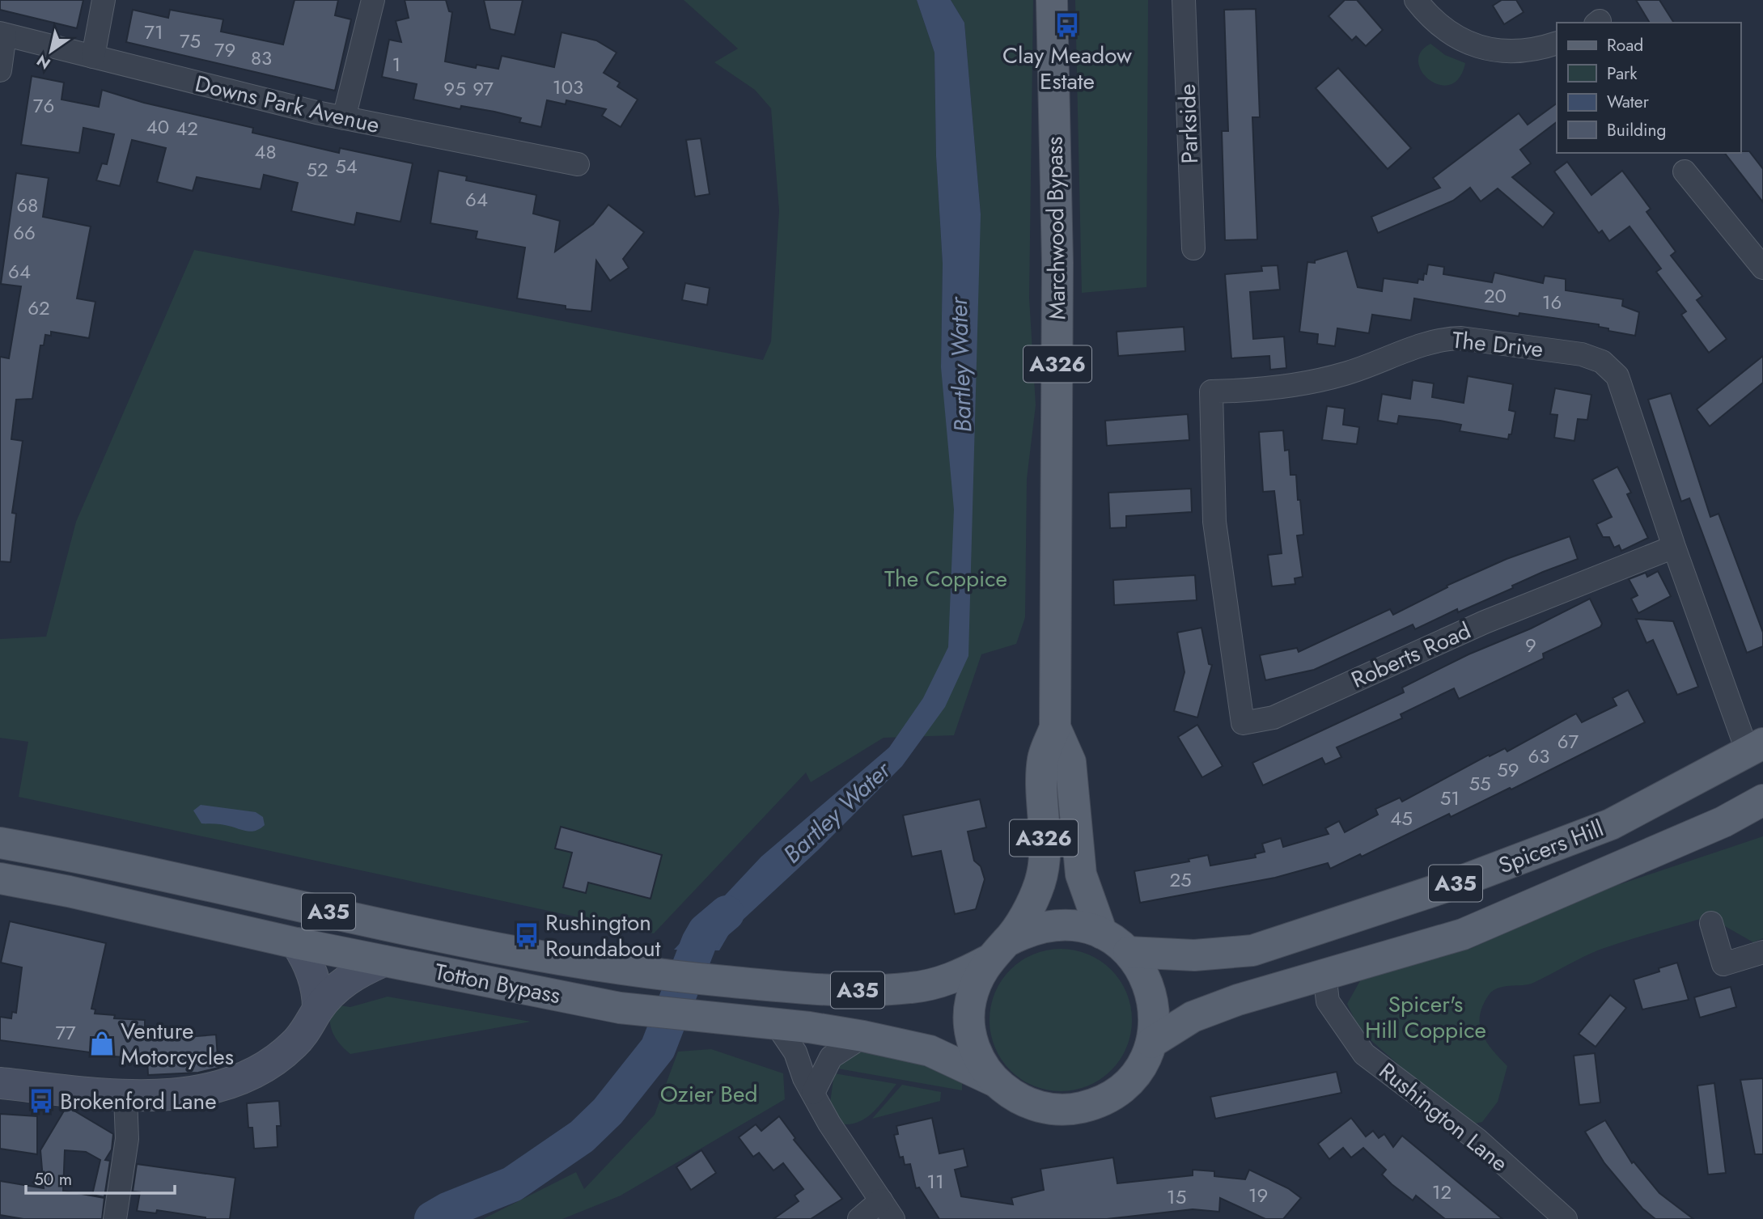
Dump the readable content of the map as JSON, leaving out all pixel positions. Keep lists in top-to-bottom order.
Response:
{
  "streets": {
    "main road": [
      "Marchwood Bypass",
      "A326",
      "Spicers Hill",
      "A35",
      "Totton Bypass"
    ],
    "street": [
      "Downs Park Avenue",
      "Parkside",
      "The Drive",
      "Roberts Road",
      "Rushington Lane"
    ]
  },
  "crossings": [
    ["Marchwood Bypass", "Spicers Hill"],
    ["Marchwood Bypass", "Totton Bypass"],
    ["The Drive", "Roberts Road"],
    ["The Drive", "Spicers Hill"],
    ["Spicers Hill", "Totton Bypass"],
    ["Spicers Hill", "Rushington Lane"]
  ],
  "water": ["Bartley Water"],
  "parks": ["The Coppice", "Spicer's Hill Coppice", "Ozier Bed"],
  "places": {
    "bus stop": ["Clay Meadow Estate", "Rushington Roundabout", "Brokenford Lane"],
    "shop": ["Venture Motorcycles"]
  },
  "house_numbers": [
    "71",
    "75",
    "79",
    "83",
    "1",
    "103",
    "95",
    "97",
    "76",
    "40",
    "42",
    "48",
    "54",
    "52",
    "64",
    "68",
    "66",
    "64",
    "20",
    "16",
    "62",
    "9",
    "67",
    "63",
    "59",
    "55",
    "51",
    "45",
    "25",
    "77",
    "11",
    "12",
    "19",
    "15"
  ],
  "legend": [
    "Road",
    "Park",
    "Water",
    "Building"
  ],
  "scale_bar": "50 m",
  "north": "bottom left"
}
